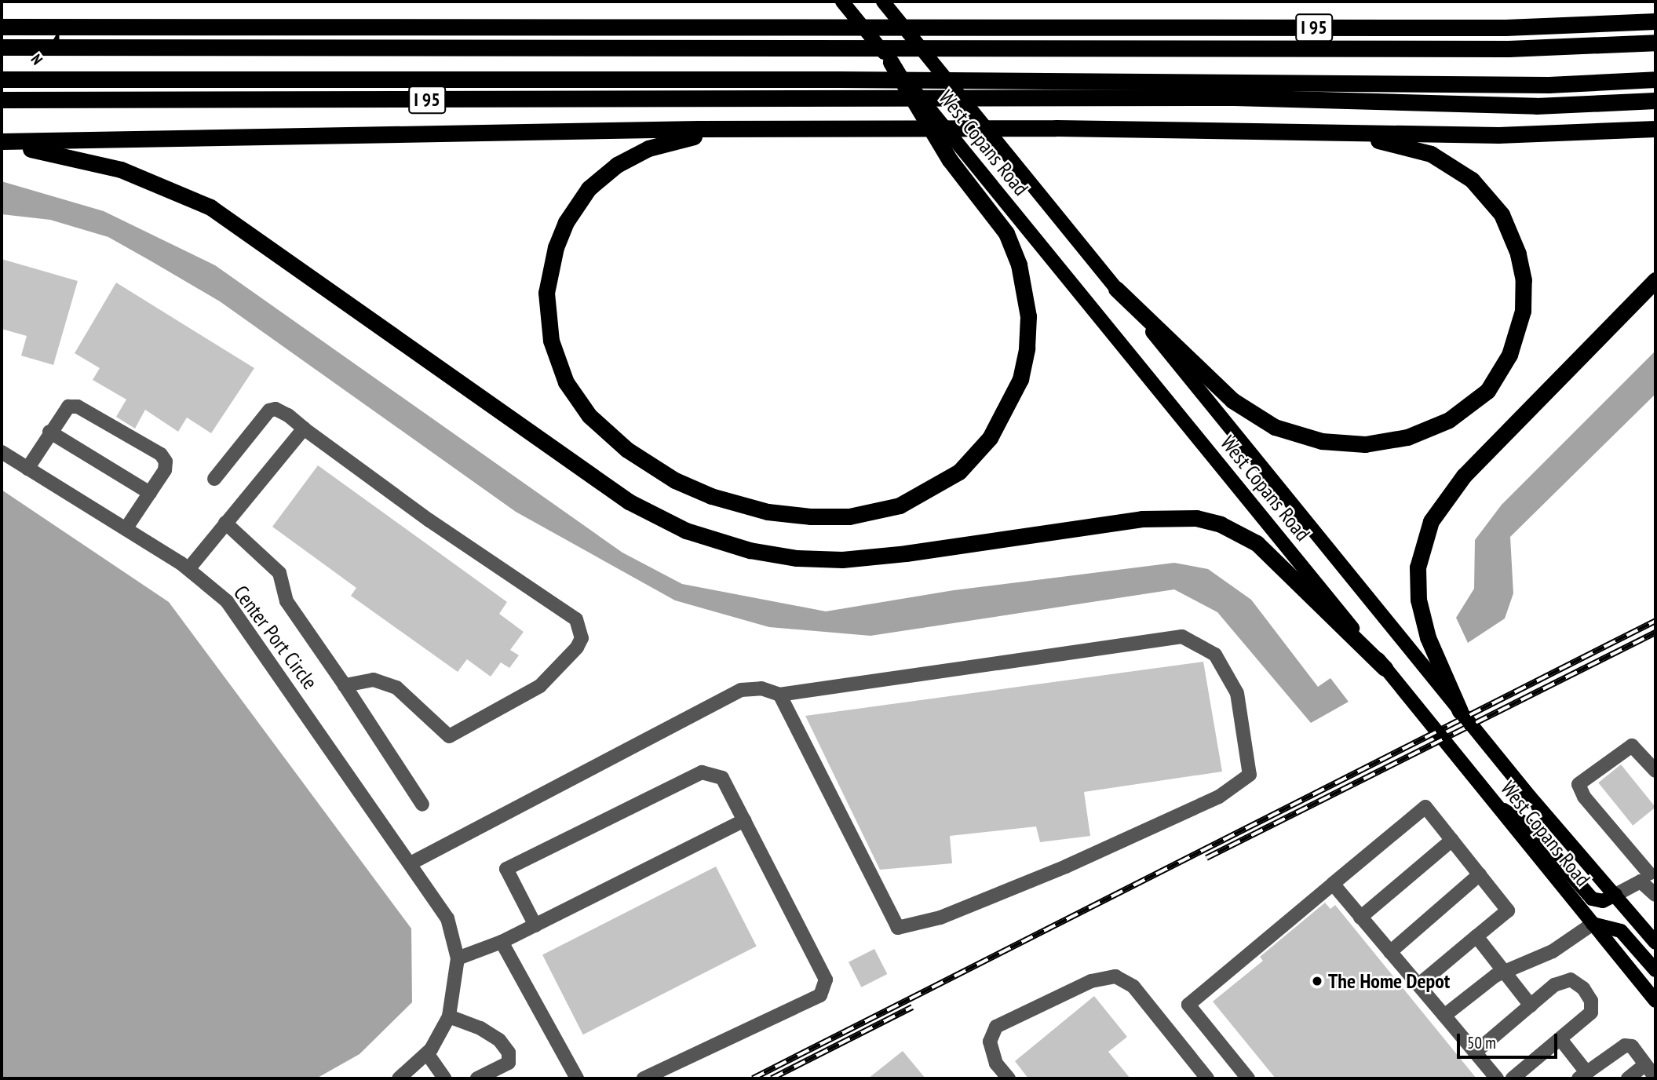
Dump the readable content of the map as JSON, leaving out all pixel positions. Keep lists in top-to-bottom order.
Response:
{
  "streets": {
    "highway": ["I 95"],
    "main road": ["West Copans Road"],
    "street": ["Center Port Circle"]
  },
  "places": ["The Home Depot"],
  "scale_bar": "50 m",
  "north": "bottom left"
}
